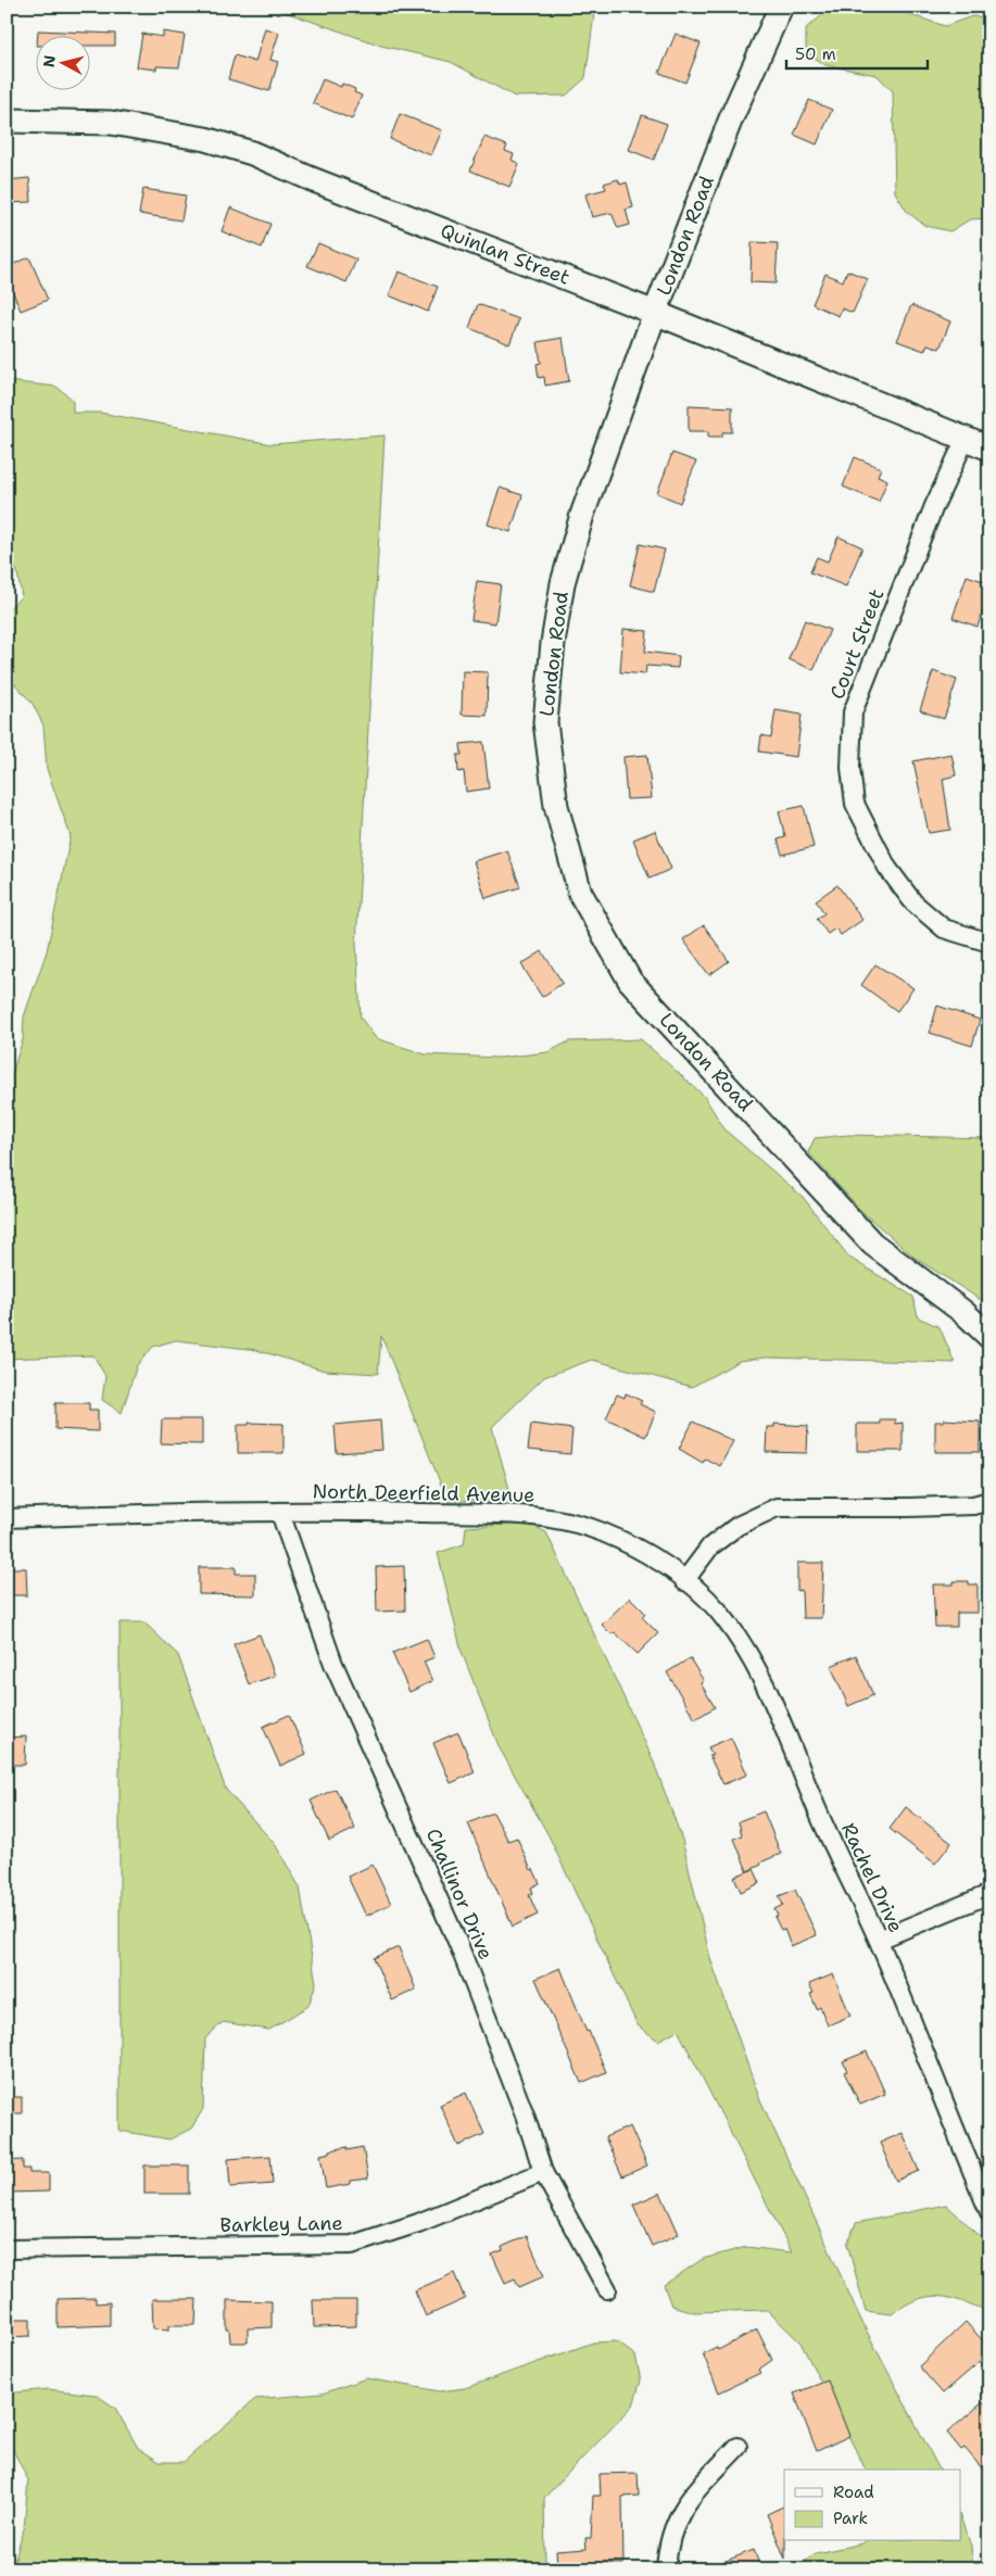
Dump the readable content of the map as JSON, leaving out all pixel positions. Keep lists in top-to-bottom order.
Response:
{
  "streets": {
    "street": [
      "London Road",
      "Quinlan Street",
      "Court Street",
      "North Deerfield Avenue",
      "Rachel Drive",
      "Challinor Drive",
      "Barkley Lane"
    ]
  },
  "crossings": [
    ["London Road", "Quinlan Street"],
    ["Quinlan Street", "Court Street"],
    ["North Deerfield Avenue", "Rachel Drive"],
    ["North Deerfield Avenue", "Challinor Drive"],
    ["Challinor Drive", "Barkley Lane"]
  ],
  "legend": ["Road", "Park"],
  "scale_bar": "50 m",
  "north": "left"
}
